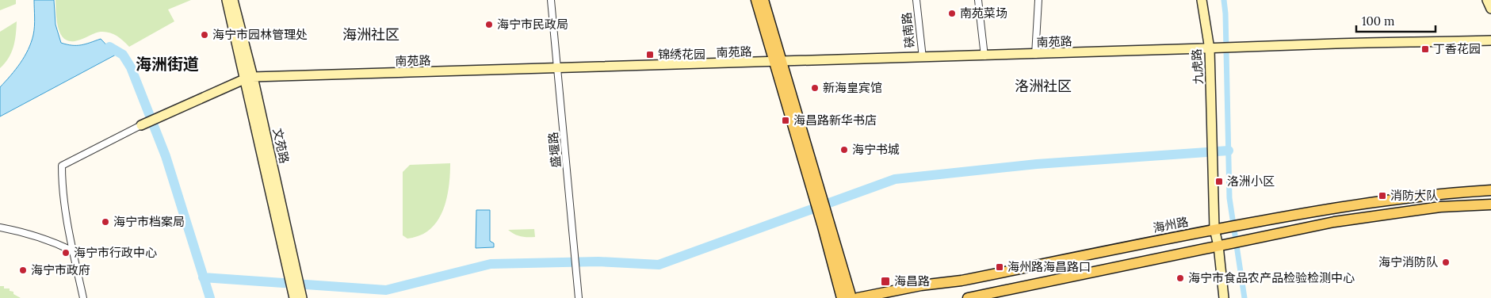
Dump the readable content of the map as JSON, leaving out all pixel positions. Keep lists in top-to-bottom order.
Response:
{
  "streets": {
    "main road": ["海州路"],
    "street": [
      "硖南路",
      "南苑路",
      "九虎路",
      "文苑路",
      "盛堰路"
    ]
  },
  "crossings": [
    ["硖南路", "南苑路"],
    ["南苑路", "九虎路"],
    ["南苑路", "文苑路"],
    ["南苑路", "盛堰路"],
    ["九虎路", "海州路"]
  ],
  "districts": ["海洲社区", "海洲街道", "洛洲社区"],
  "places": {
    "other": [
      "南苑菜场",
      "海宁市民政局",
      "海宁市园林管理处",
      "新海皇宾馆",
      "海宁书城",
      "海宁市档案局",
      "海宁市行政中心",
      "海宁消防队",
      "海宁市政府",
      "海宁市食品农产品检验检测中心"
    ],
    "transit": [
      "丁香花园",
      "锦绣花园",
      "海昌路新华书店",
      "洛洲小区",
      "消防大队",
      "海州路海昌路口",
      "海昌路"
    ]
  },
  "scale_bar": "100 m"
}
